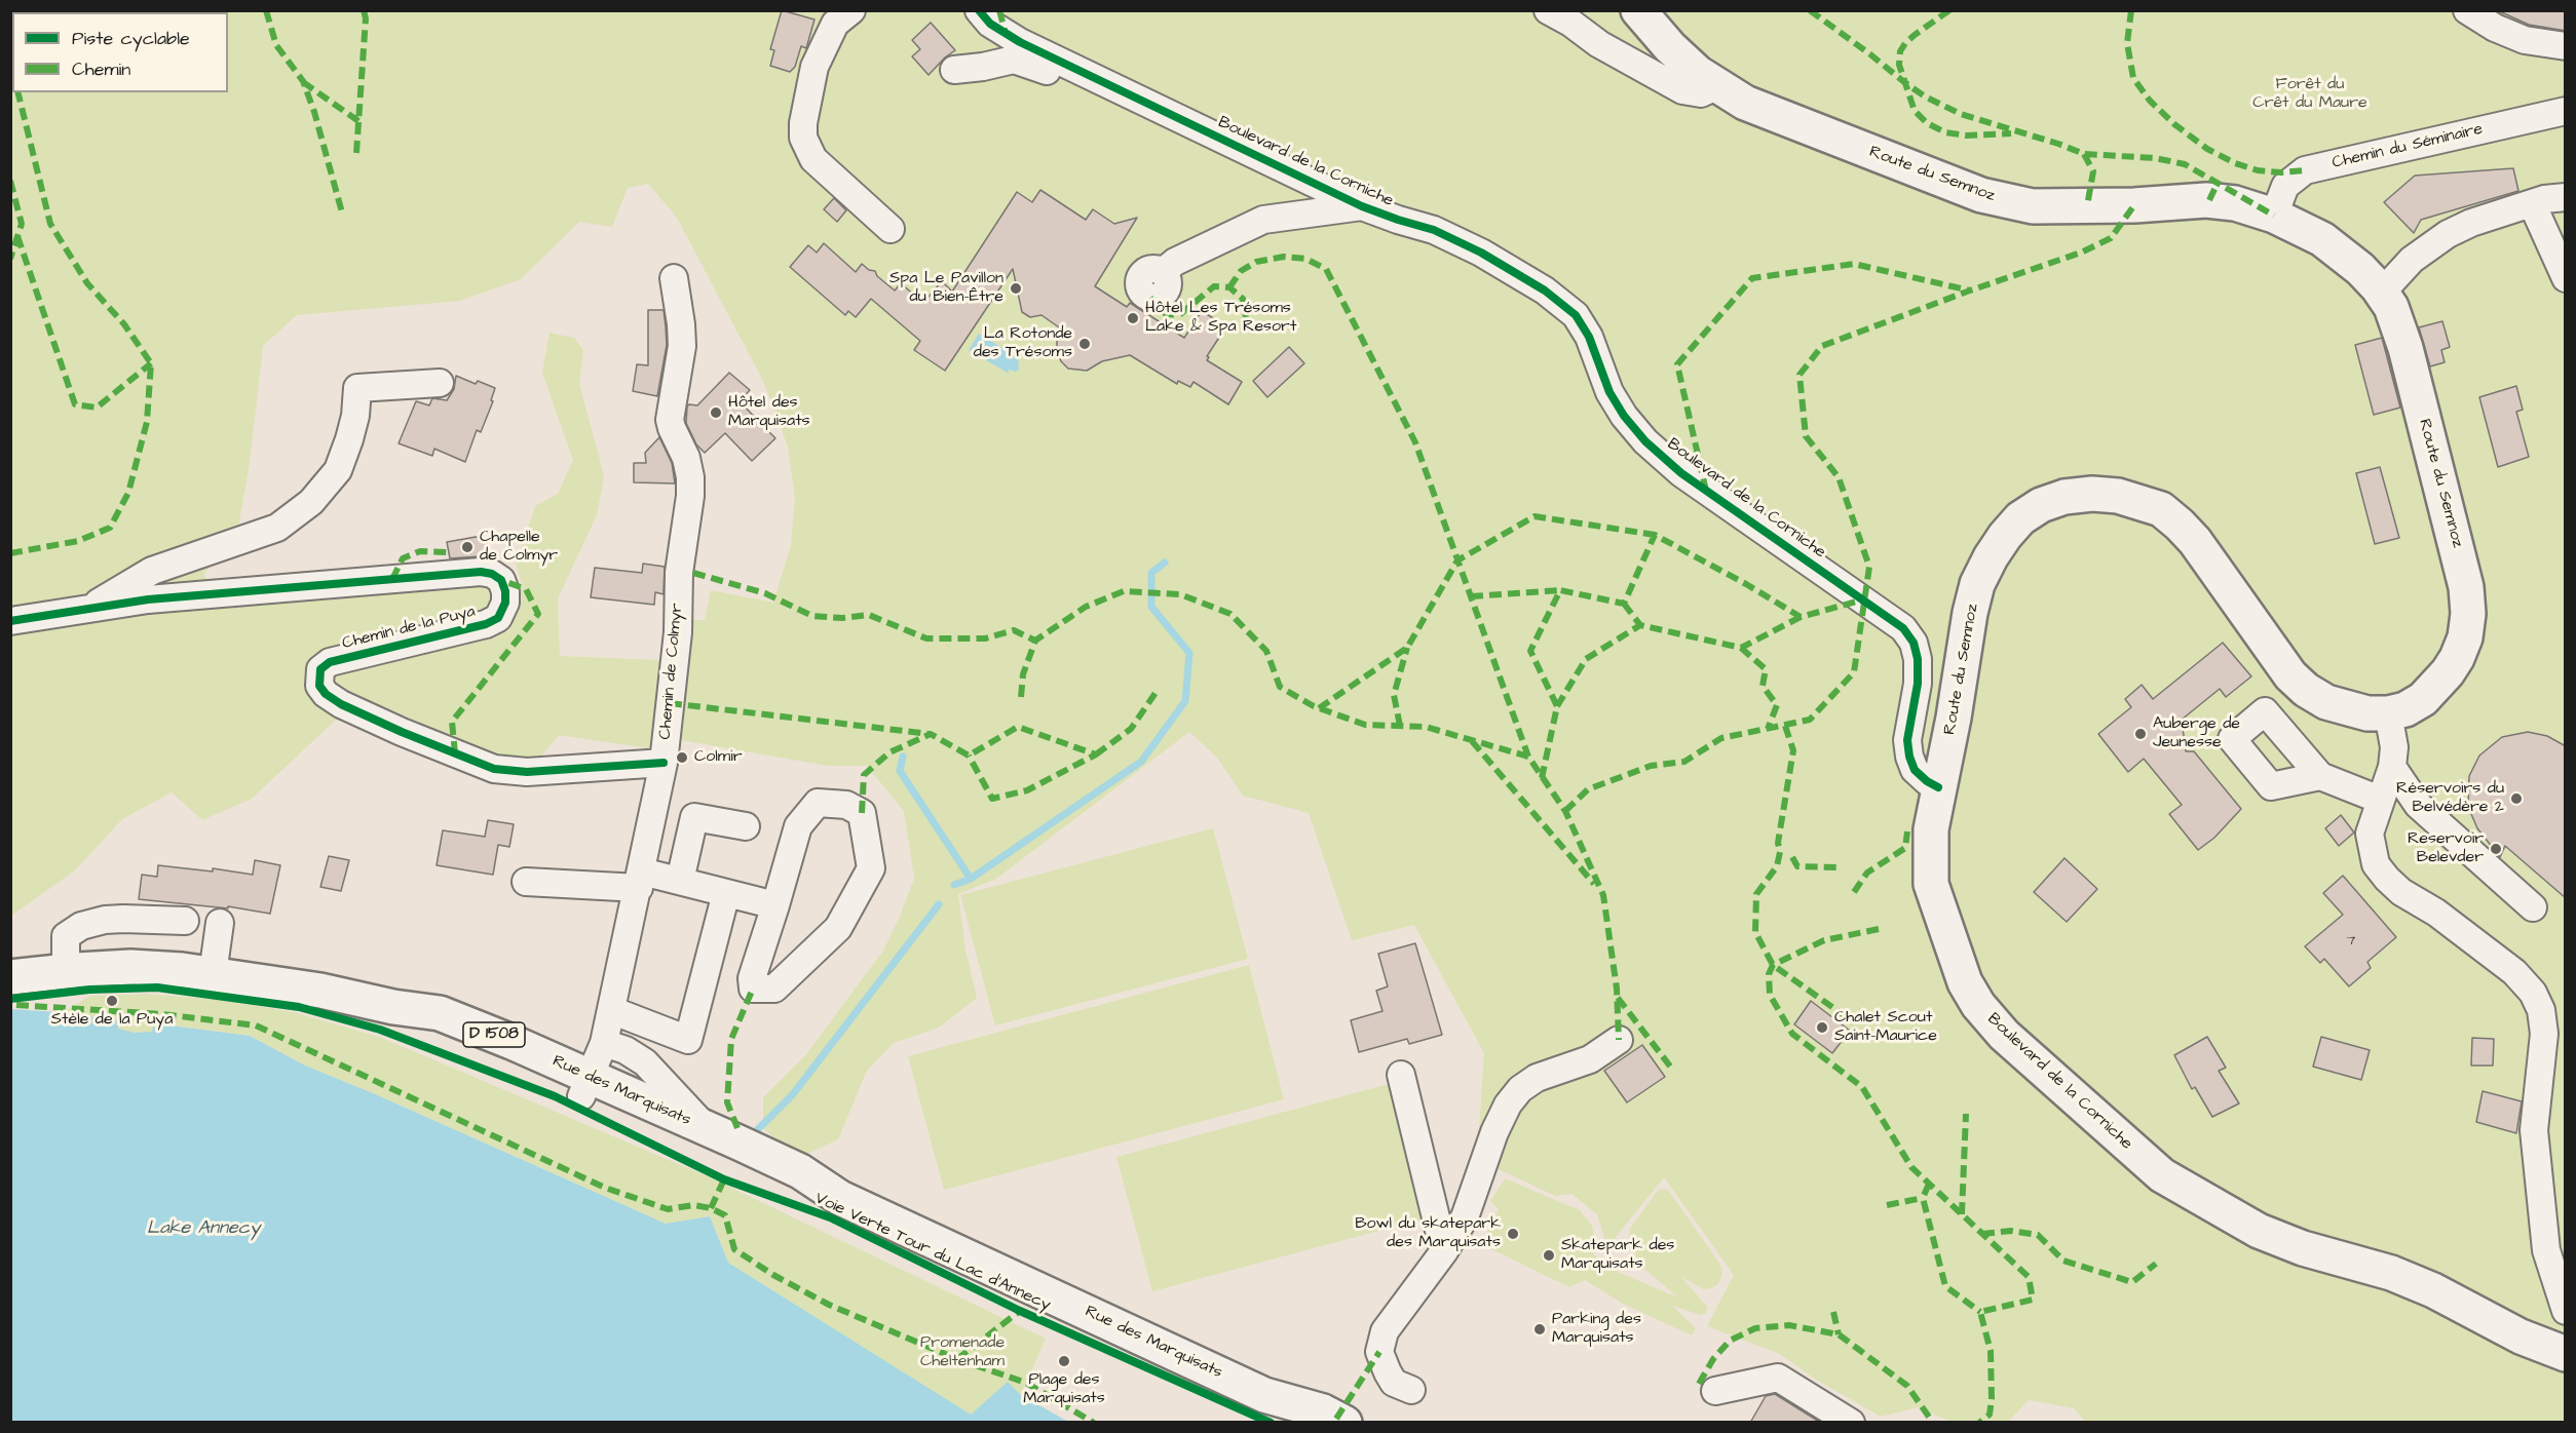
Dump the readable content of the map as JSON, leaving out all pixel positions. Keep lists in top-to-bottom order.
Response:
{
  "streets": {
    "main road": [
      "Boulevard de la Corniche",
      "Route du Semnoz",
      "D 1508",
      "Rue des Marquisats"
    ],
    "street": ["Chemin du Séminaire", "Chemin de la Puya", "Chemin de Colmyr"],
    "cycle path": ["Voie Verte Tour du Lac d'Annecy"]
  },
  "crossings": [
    ["Chemin du Séminaire", "Route du Semnoz"],
    ["Boulevard de la Corniche", "Route du Semnoz"],
    ["Chemin de la Puya", "Chemin de Colmyr"],
    ["Chemin de Colmyr", "Rue des Marquisats"]
  ],
  "water": ["Lake Annecy"],
  "parks": ["Forêt du Crêt du Maure", "Promenade Cheltenham"],
  "places": [
    "Spa Le Pavillon du Bien-Être",
    "Hôtel Les Trésoms Lake & Spa Resort",
    "La Rotonde des Trésoms",
    "Hôtel des Marquisats",
    "Chapelle de Colmyr",
    "Auberge de Jeunesse",
    "Colmir",
    "Réservoirs du Belvédère 2",
    "Reservoir Belevder",
    "Stèle de la Puya",
    "Chalet Scout Saint-Maurice",
    "Bowl du skatepark des Marquisats",
    "Skatepark des Marquisats",
    "Parking des Marquisats",
    "Plage des Marquisats"
  ],
  "house_numbers": ["7"],
  "legend": ["Piste cyclable", "Chemin"]
}
